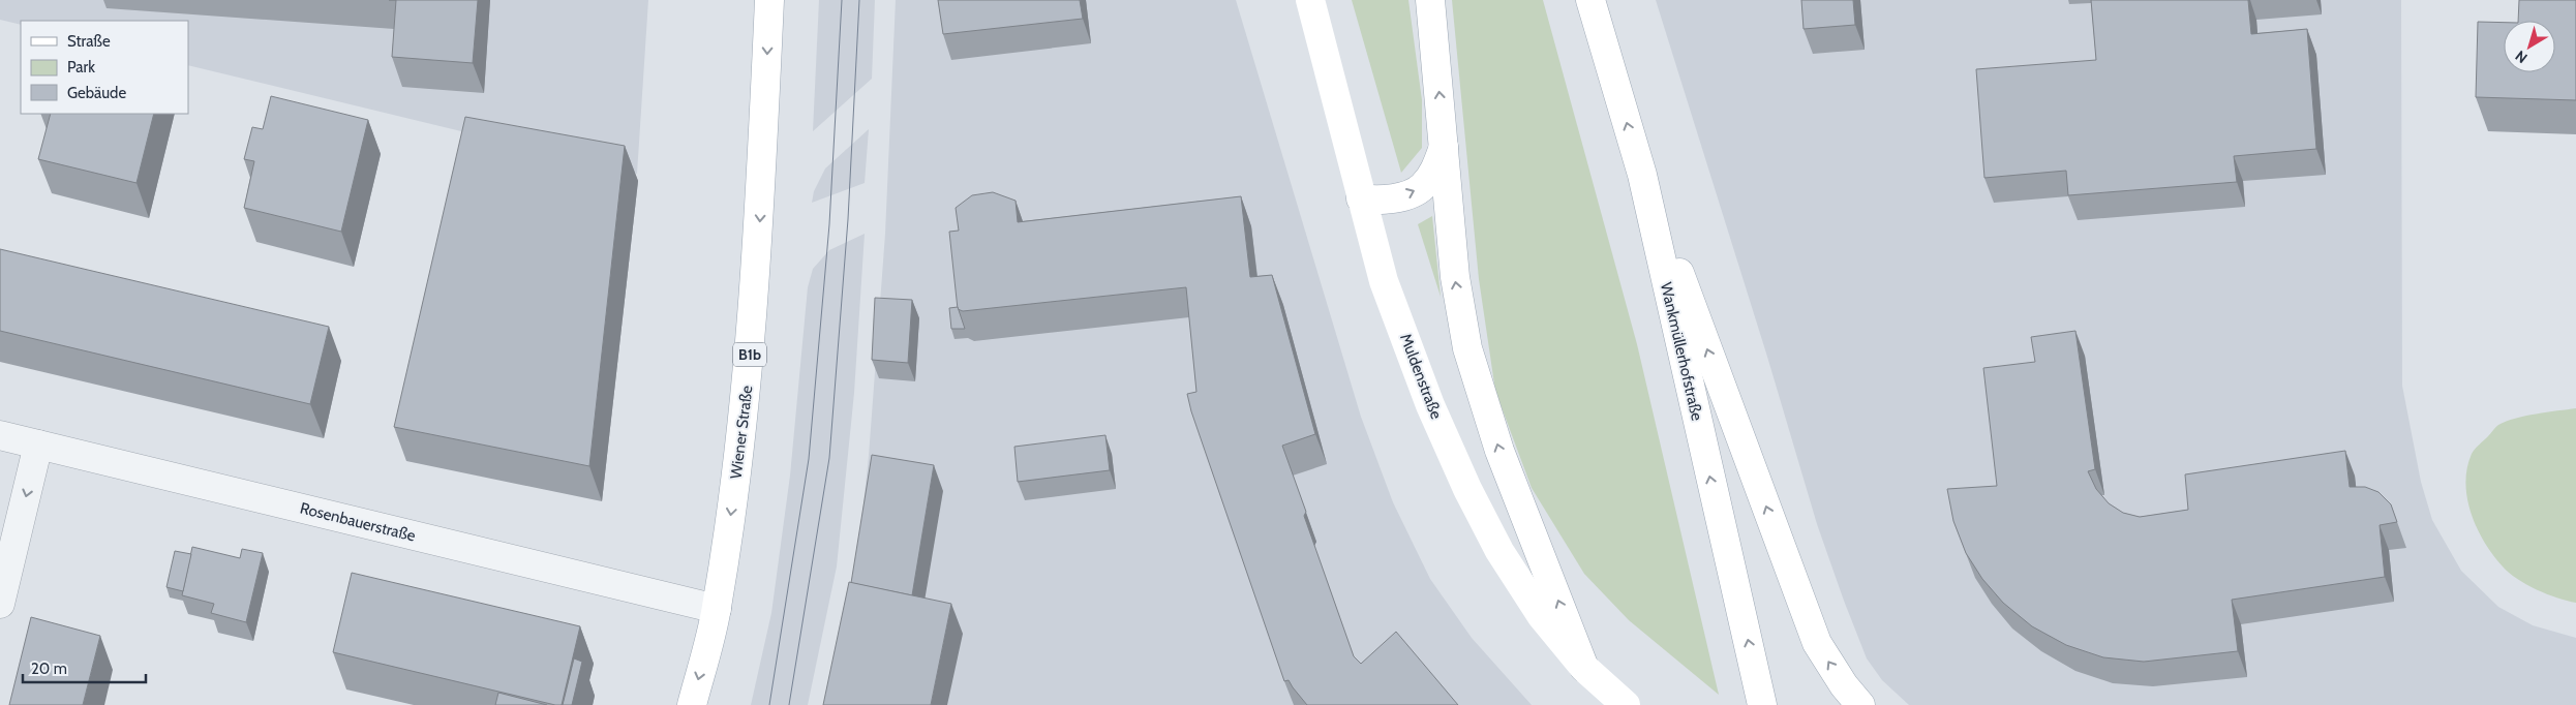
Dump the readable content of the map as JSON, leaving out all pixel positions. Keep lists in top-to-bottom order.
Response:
{
  "streets": {
    "main road": [
      "Wankmüllerhofstraße",
      "B1b",
      "Muldenstraße",
      "Wiener Straße"
    ],
    "street": ["Rosenbauerstraße"]
  },
  "crossings": [
    ["Wiener Straße", "Rosenbauerstraße"]
  ],
  "one_way": ["Wiener Straße"],
  "legend": ["Straße", "Park", "Gebäude"],
  "scale_bar": "20 m",
  "north": "bottom left"
}
